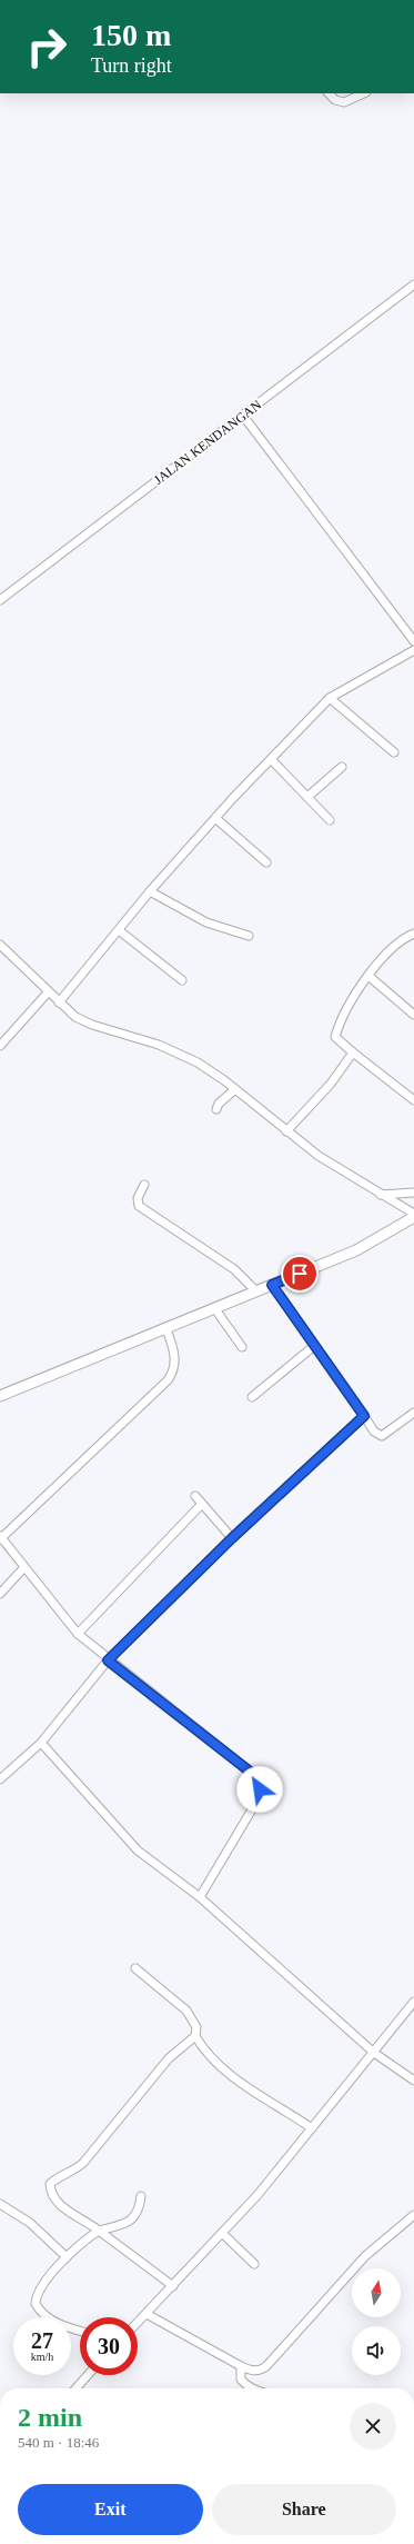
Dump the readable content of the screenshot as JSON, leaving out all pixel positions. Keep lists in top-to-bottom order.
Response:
{
  "streets": {
    "street": ["JALAN KENDANGAN"]
  },
  "north": "top",
  "page": {
    "turn": ["150 m", "Turn right"],
    "speed": "27 km/h",
    "limit": "30",
    "heading": ["2 min", "540 m · 18:46"],
    "buttons": ["Exit", "Share"]
  }
}
